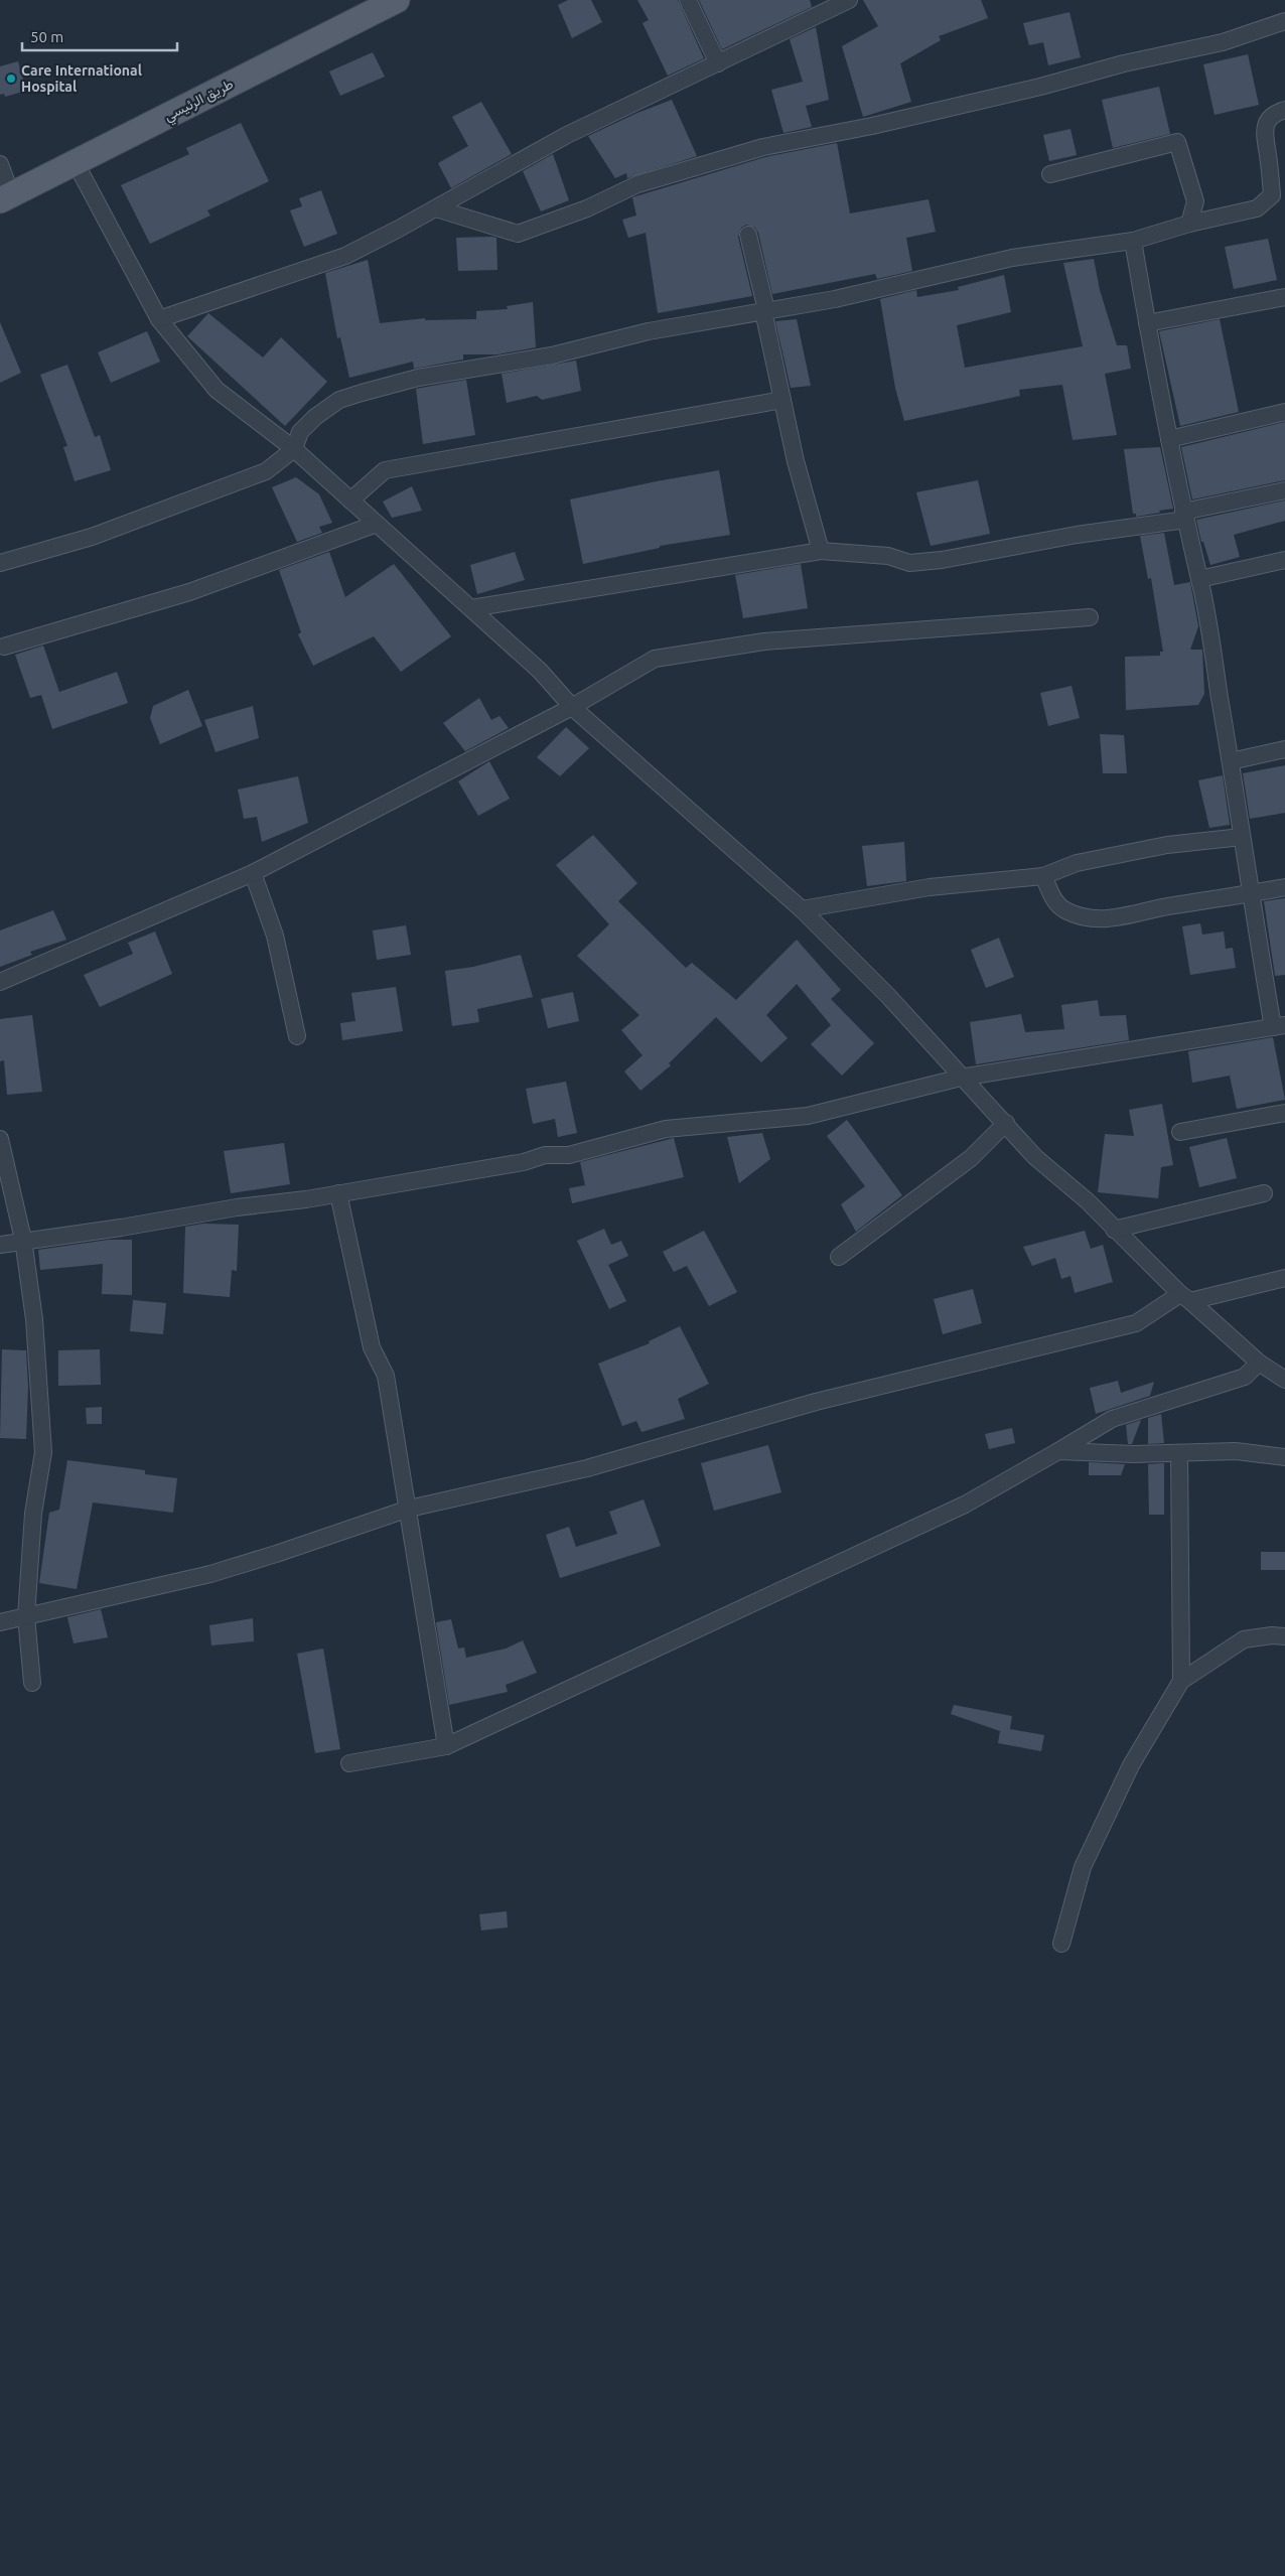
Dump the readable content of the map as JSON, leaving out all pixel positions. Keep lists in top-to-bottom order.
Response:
{
  "streets": {
    "main road": ["طريق الرئيسي"]
  },
  "places": ["Care International Hospital"],
  "scale_bar": "50 m"
}
